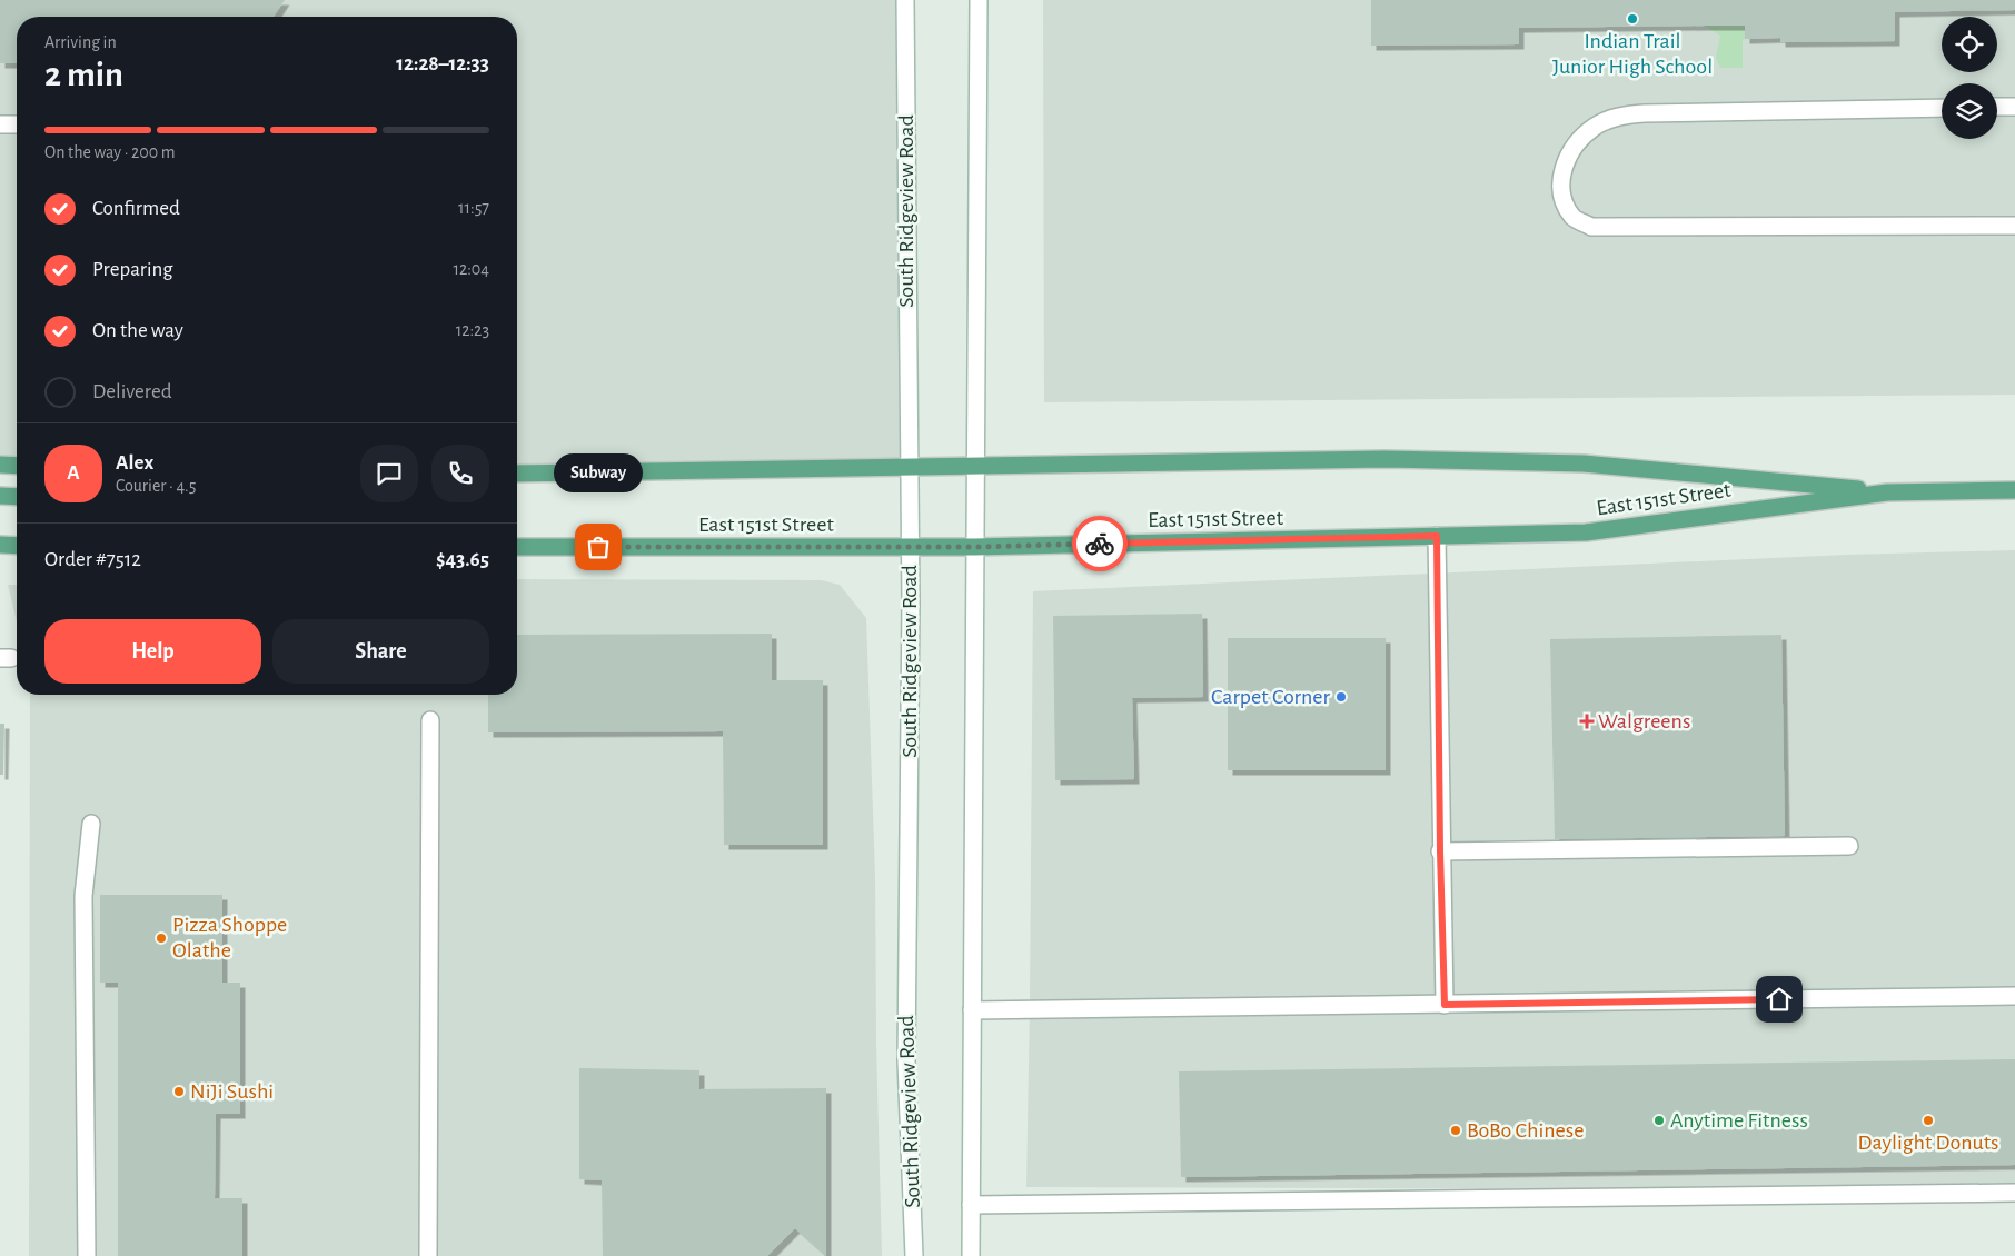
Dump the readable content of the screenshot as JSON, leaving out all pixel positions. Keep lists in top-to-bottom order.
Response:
{
  "streets": {
    "main road": ["South Ridgeview Road", "East 151st Street"]
  },
  "crossings": [
    ["South Ridgeview Road", "East 151st Street"]
  ],
  "places": {
    "other": [
      "Indian Trail Junior High School",
      "Subway",
      "Carpet Corner",
      "Pizza Shoppe Olathe",
      "NiJi Sushi",
      "Anytime Fitness",
      "Daylight Donuts",
      "BoBo Chinese"
    ],
    "health": ["Walgreens"]
  },
  "page": {
    "heading": ["2 min", "Arriving in", "12:28–12:33"],
    "panel": [
      "Alex",
      "Courier · 4.5",
      "Order #7512",
      "$43.65"
    ],
    "bar": "On the way · 200 m",
    "list": [
      ["Confirmed", "11:57"],
      ["Preparing", "12:04"],
      ["On the way", "12:23"],
      "Delivered"
    ],
    "round": "A",
    "bubble": "Subway",
    "buttons": ["Help", "Share"]
  }
}
